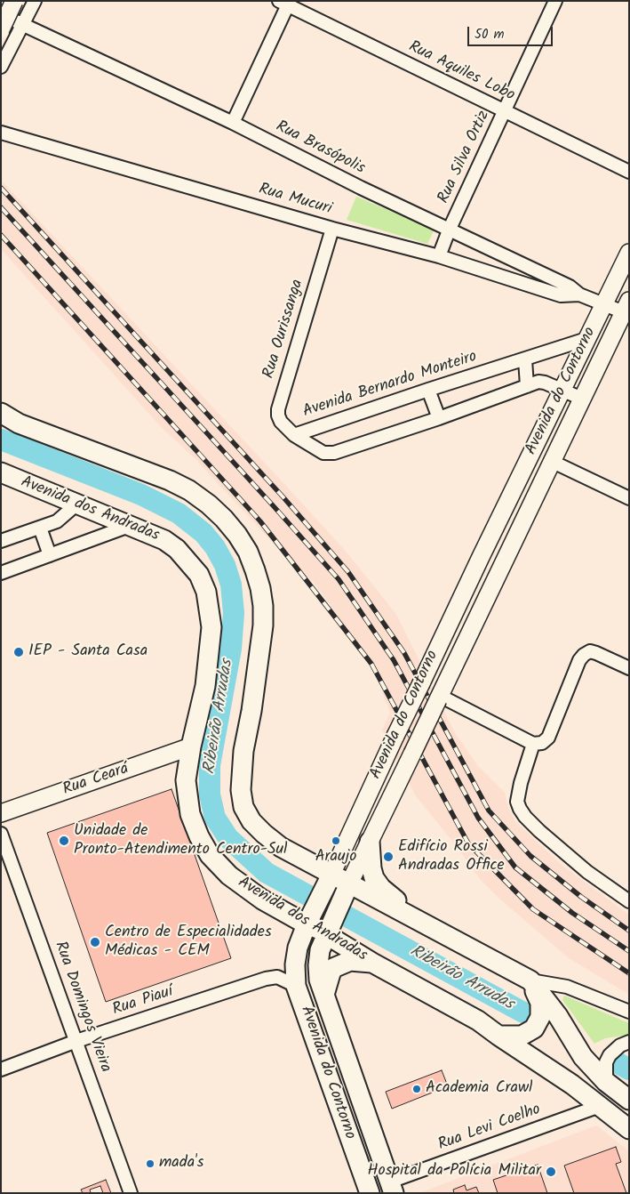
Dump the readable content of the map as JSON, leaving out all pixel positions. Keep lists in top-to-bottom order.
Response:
{
  "streets": {
    "main road": ["Avenida do Contorno", "Avenida dos Andradas", "Rua Ceará"],
    "street": [
      "Rua Aquiles Lobo",
      "Rua Brasópolis",
      "Rua Silva Ortiz",
      "Rua Mucuri",
      "Rua Ourissanga",
      "Avenida Bernardo Monteiro",
      "Rua Piauí",
      "Rua Domingos Vieira",
      "Rua Levi Coelho"
    ]
  },
  "crossings": [
    ["Rua Aquiles Lobo", "Rua Silva Ortiz"],
    ["Rua Brasópolis", "Rua Silva Ortiz"],
    ["Rua Brasópolis", "Rua Mucuri"],
    ["Rua Brasópolis", "Avenida do Contorno"],
    ["Rua Silva Ortiz", "Rua Mucuri"],
    ["Rua Mucuri", "Rua Ourissanga"],
    ["Rua Ourissanga", "Avenida Bernardo Monteiro"],
    ["Avenida Bernardo Monteiro", "Avenida do Contorno"],
    ["Avenida do Contorno", "Avenida dos Andradas"],
    ["Avenida do Contorno", "Rua Piauí"],
    ["Avenida do Contorno", "Rua Levi Coelho"],
    ["Avenida dos Andradas", "Rua Ceará"],
    ["Avenida dos Andradas", "Rua Levi Coelho"],
    ["Rua Piauí", "Rua Domingos Vieira"]
  ],
  "water": ["Ribeirão Arrudas"],
  "places": [
    "IEP - Santa Casa",
    "Unidade de Pronto-Atendimento Centro-Sul",
    "Araujo",
    "Edifício Rossi Andradas Office",
    "Centro de Especialidades Médicas - CEM",
    "Academia Crawl",
    "mada's",
    "Hospital da Polícia Militar"
  ],
  "scale_bar": "50 m"
}
